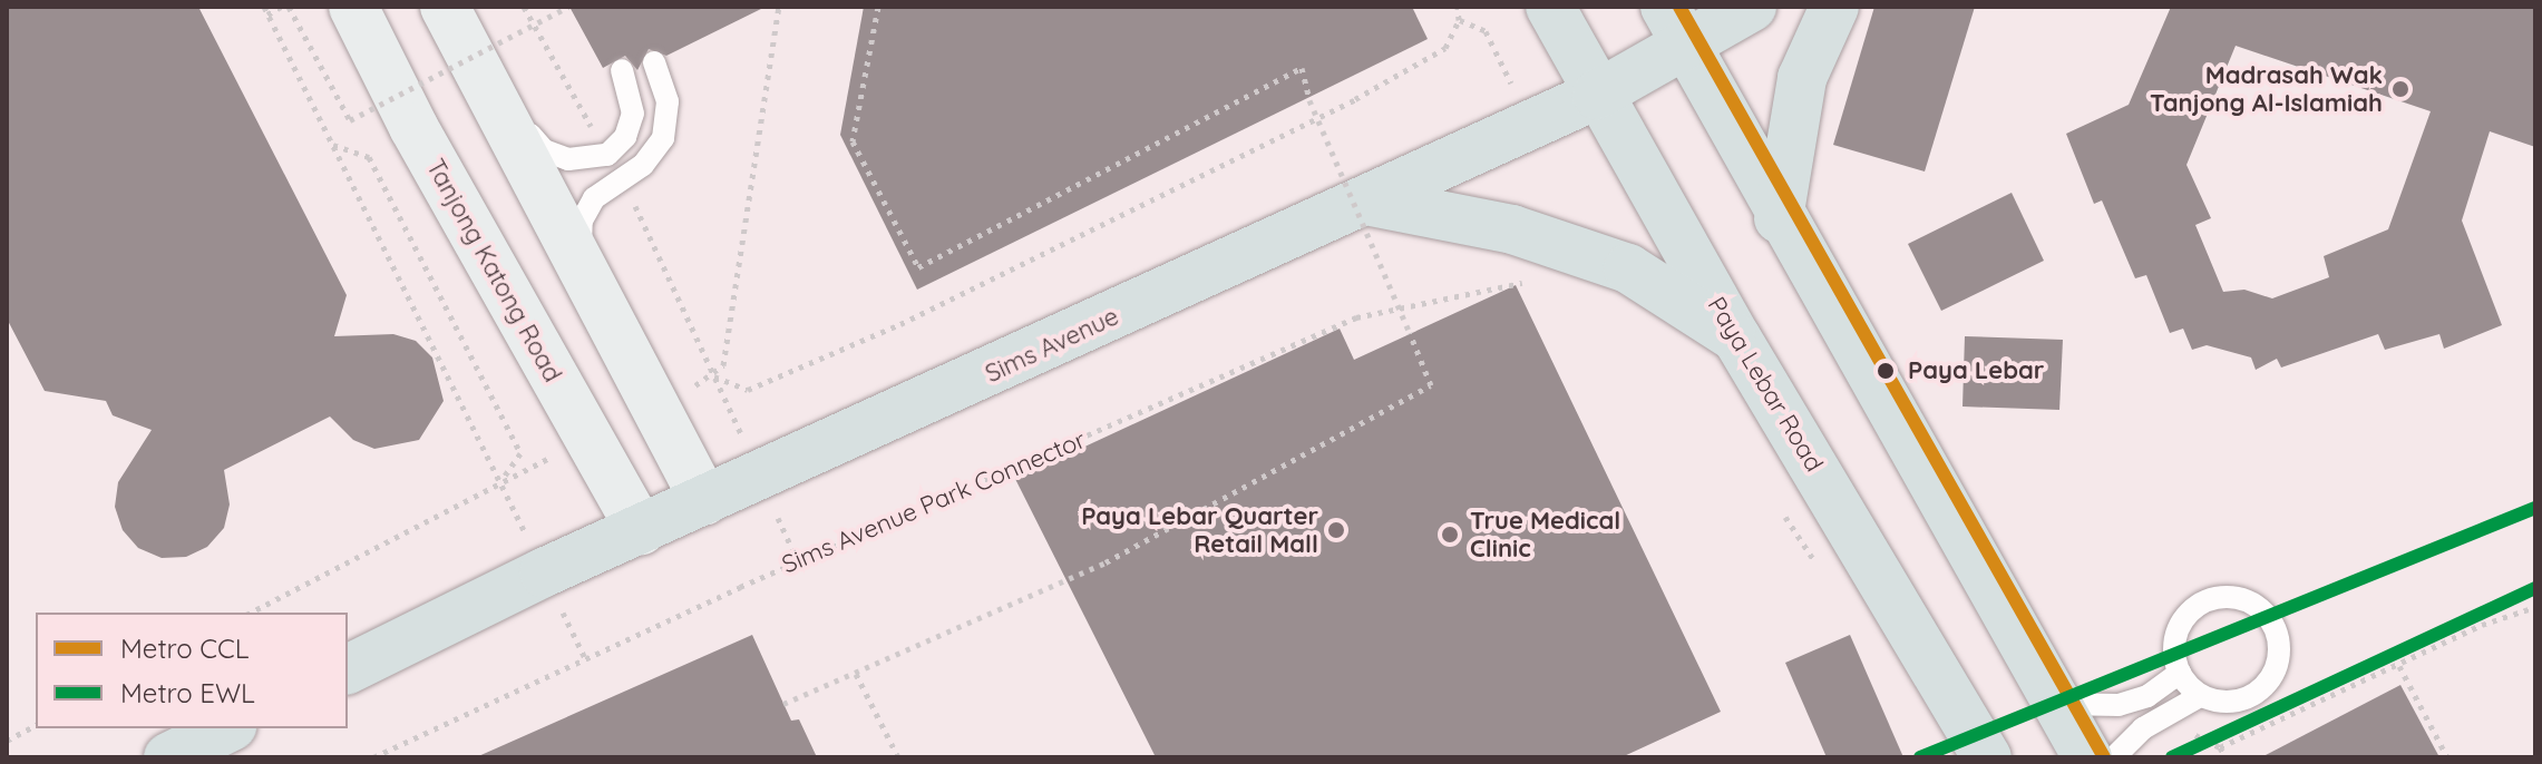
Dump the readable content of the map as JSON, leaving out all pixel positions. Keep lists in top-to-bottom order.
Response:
{
  "streets": {
    "main road": ["Tanjong Katong Road", "Sims Avenue", "Paya Lebar Road"],
    "path": ["Sims Avenue Park Connector"]
  },
  "crossings": [
    ["Tanjong Katong Road", "Sims Avenue"],
    ["Sims Avenue", "Paya Lebar Road"]
  ],
  "places": [
    "Madrasah Wak Tanjong Al-Islamiah",
    "Paya Lebar",
    "Paya Lebar Quarter Retail Mall",
    "True Medical Clinic"
  ],
  "lines": ["metro line CCL", "metro line EWL"],
  "legend": ["Metro CCL", "Metro EWL"]
}
